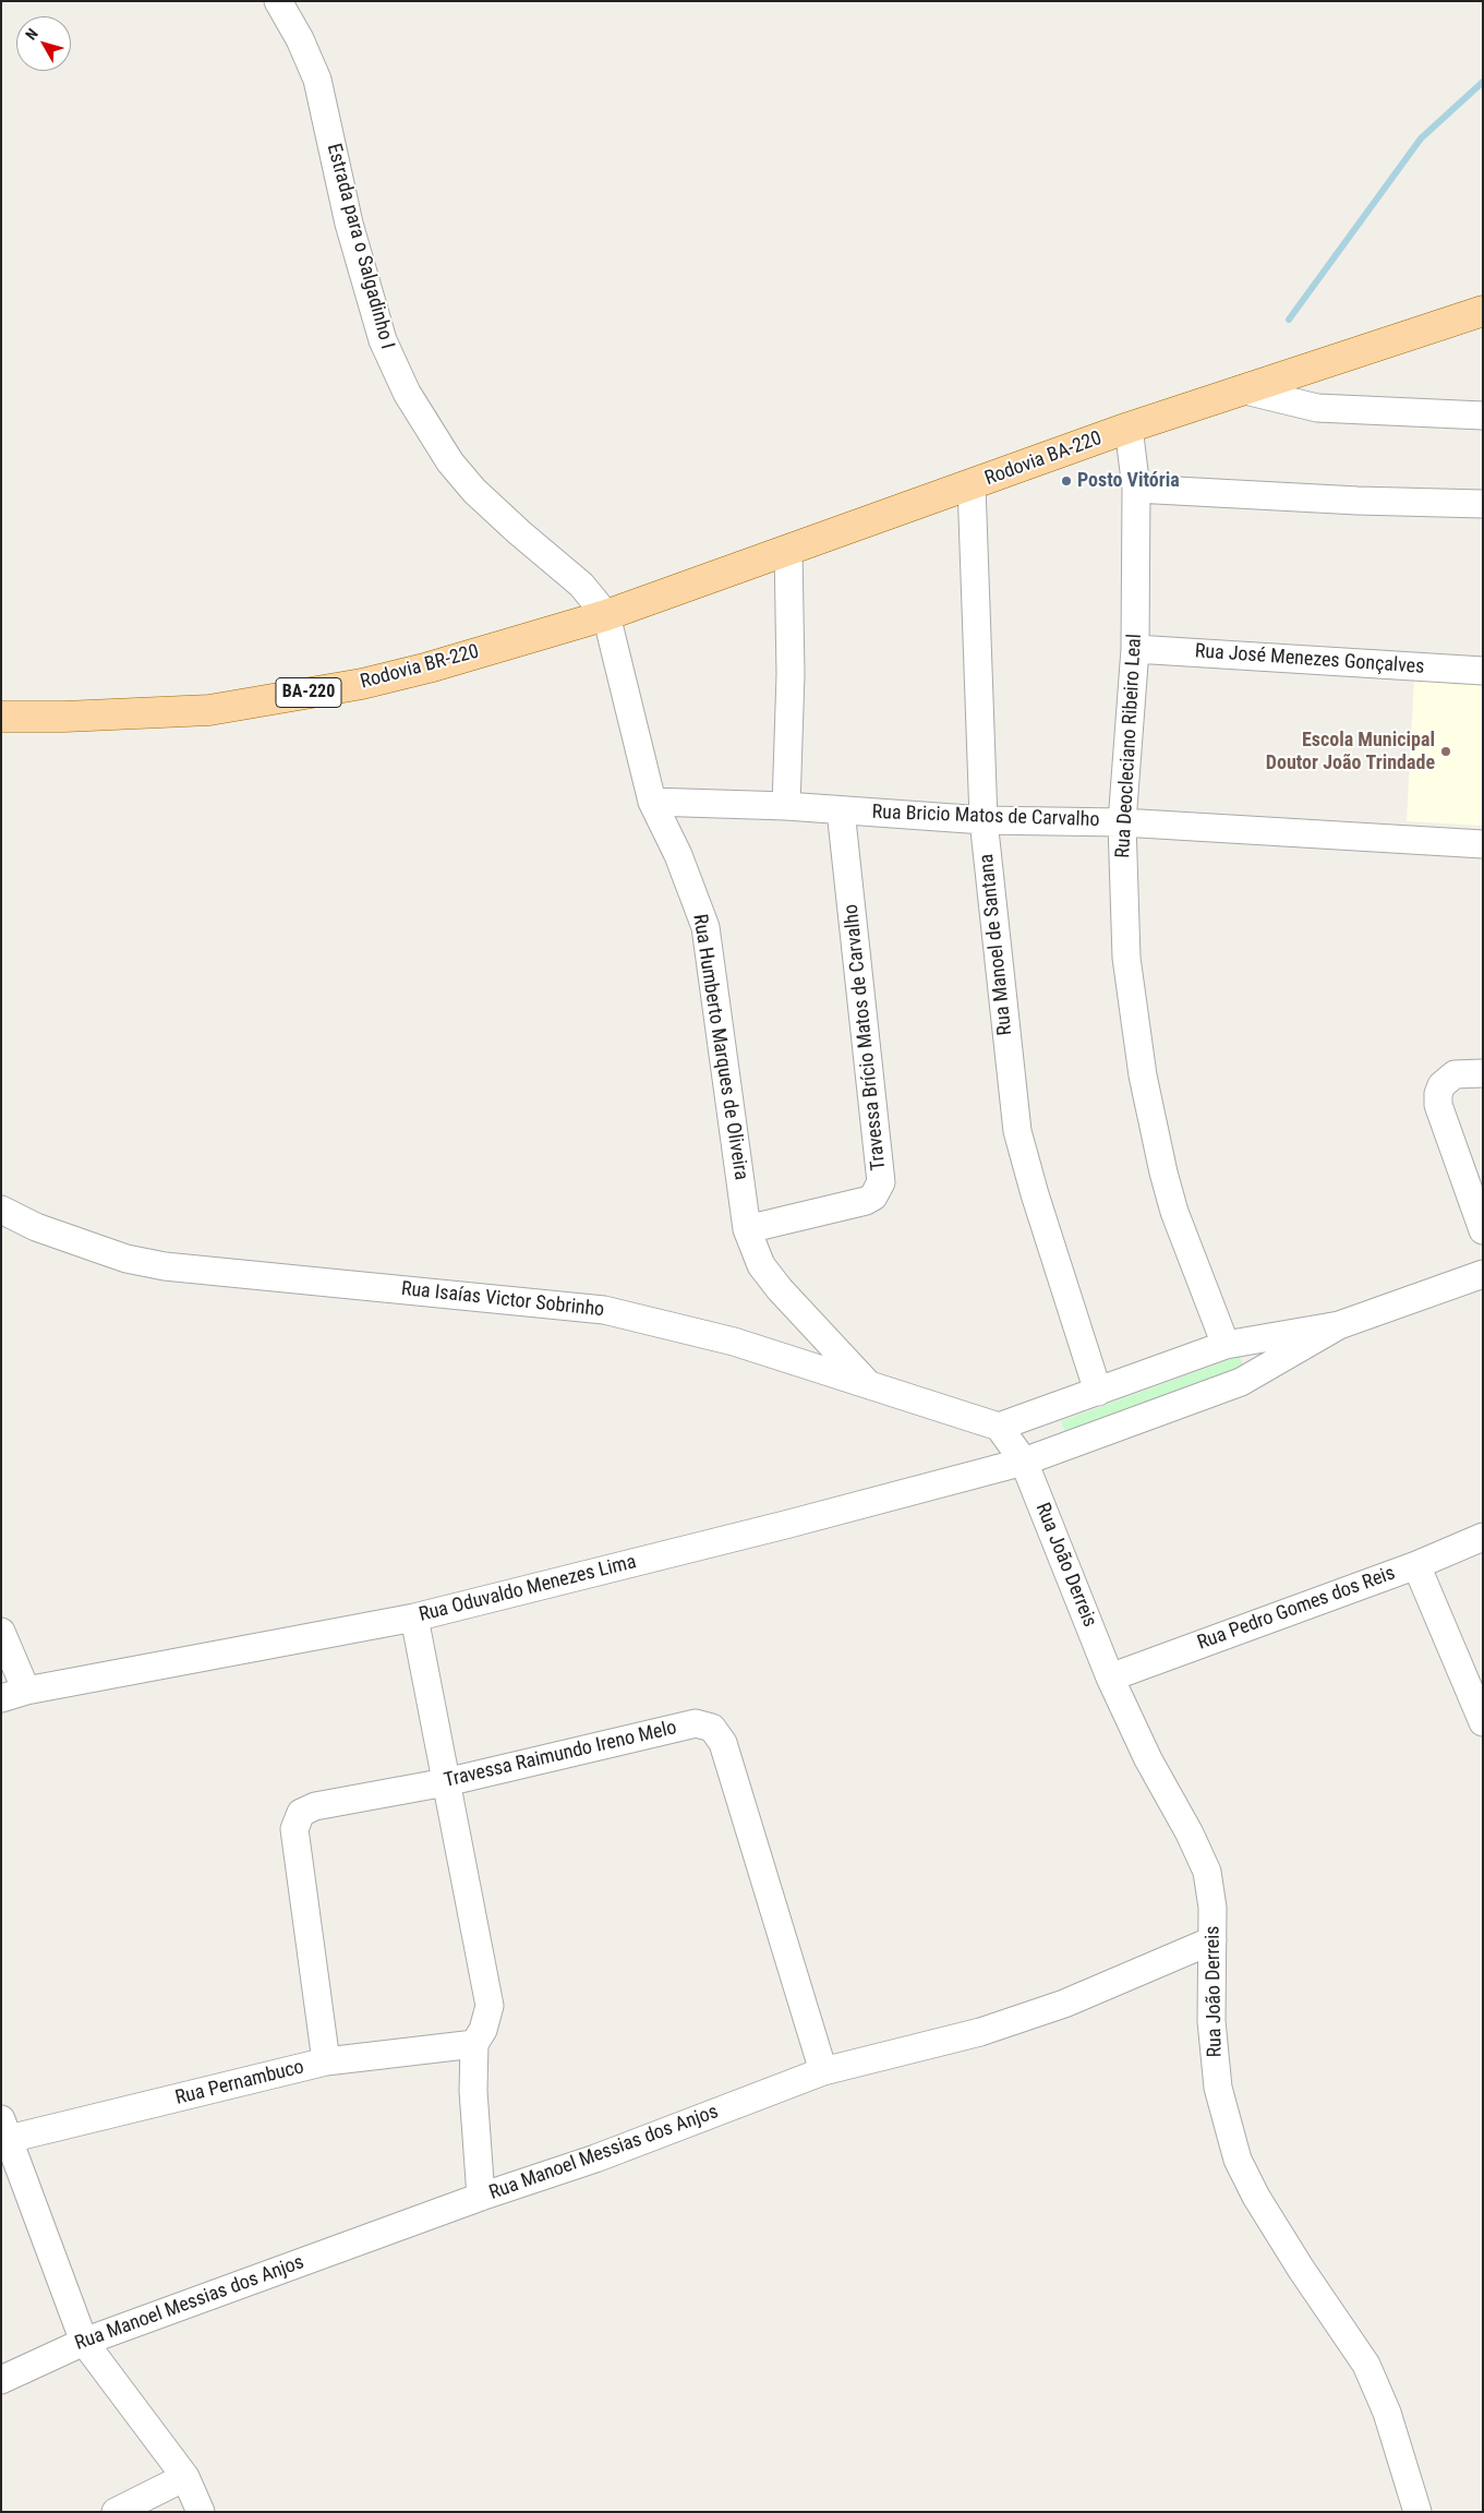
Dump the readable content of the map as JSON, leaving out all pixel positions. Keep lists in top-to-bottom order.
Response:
{
  "streets": {
    "main road": ["Rodovia BA-220", "Rodovia BR-220", "BA-220"],
    "street": [
      "Estrada para o Salgadinho I",
      "Rua José Menezes Gonçalves",
      "Rua Deocleciano Ribeiro Leal",
      "Rua Bricio Matos de Carvalho",
      "Rua Manoel de Santana",
      "Travessa Brício Matos de Carvalho",
      "Rua Humberto Marques de Oliveira",
      "Rua Isaías Victor Sobrinho",
      "Rua João Derreis",
      "Rua Oduvaldo Menezes Lima",
      "Rua Pedro Gomes dos Reis",
      "Travessa Raimundo Ireno Melo",
      "Rua Pernambuco",
      "Rua Manoel Messias dos Anjos"
    ]
  },
  "crossings": [
    ["Estrada para o Salgadinho I", "Rodovia BA-220"],
    ["Estrada para o Salgadinho I", "Rodovia BR-220"],
    ["Estrada para o Salgadinho I", "Rua Humberto Marques de Oliveira"],
    ["Rodovia BA-220", "Rodovia BR-220"],
    ["Rodovia BA-220", "Rua Deocleciano Ribeiro Leal"],
    ["Rodovia BA-220", "Rua Manoel de Santana"],
    ["Rodovia BA-220", "Rua Humberto Marques de Oliveira"],
    ["Rua José Menezes Gonçalves", "Rua Deocleciano Ribeiro Leal"],
    ["Rodovia BR-220", "Rua Humberto Marques de Oliveira"],
    ["Rua Deocleciano Ribeiro Leal", "Rua Bricio Matos de Carvalho"],
    ["Rua Bricio Matos de Carvalho", "Rua Manoel de Santana"],
    ["Rua Bricio Matos de Carvalho", "Travessa Brício Matos de Carvalho"],
    ["Rua Bricio Matos de Carvalho", "Rua Humberto Marques de Oliveira"],
    ["Travessa Brício Matos de Carvalho", "Rua Humberto Marques de Oliveira"],
    ["Rua Humberto Marques de Oliveira", "Rua Isaías Victor Sobrinho"],
    ["Rua Isaías Victor Sobrinho", "Rua João Derreis"],
    ["Rua João Derreis", "Rua Oduvaldo Menezes Lima"],
    ["Rua João Derreis", "Rua Pedro Gomes dos Reis"],
    ["Rua João Derreis", "Rua Manoel Messias dos Anjos"],
    ["Travessa Raimundo Ireno Melo", "Rua Pernambuco"],
    ["Travessa Raimundo Ireno Melo", "Rua Manoel Messias dos Anjos"]
  ],
  "places": ["Posto Vitória", "Escola Municipal Doutor João Trindade"],
  "north": "top left"
}
